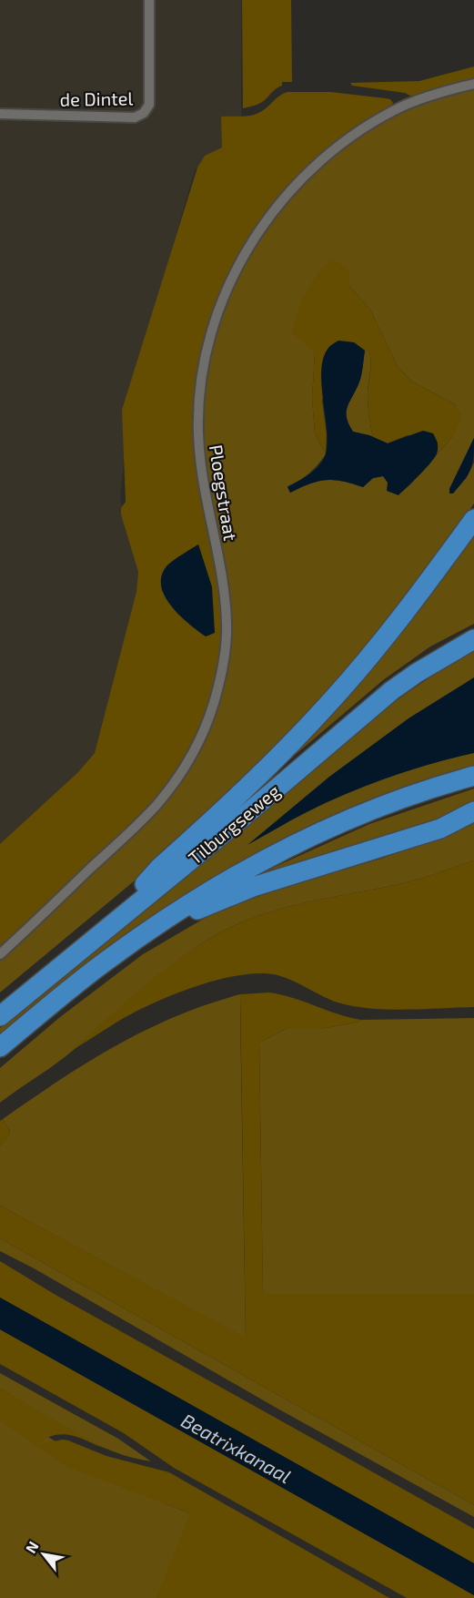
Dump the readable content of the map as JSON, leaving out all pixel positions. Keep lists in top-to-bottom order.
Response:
{
  "streets": {
    "highway": ["Tilburgseweg"],
    "street": ["de Dintel", "Ploegstraat"]
  },
  "water": ["Beatrixkanaal"],
  "north": "top left"
}
